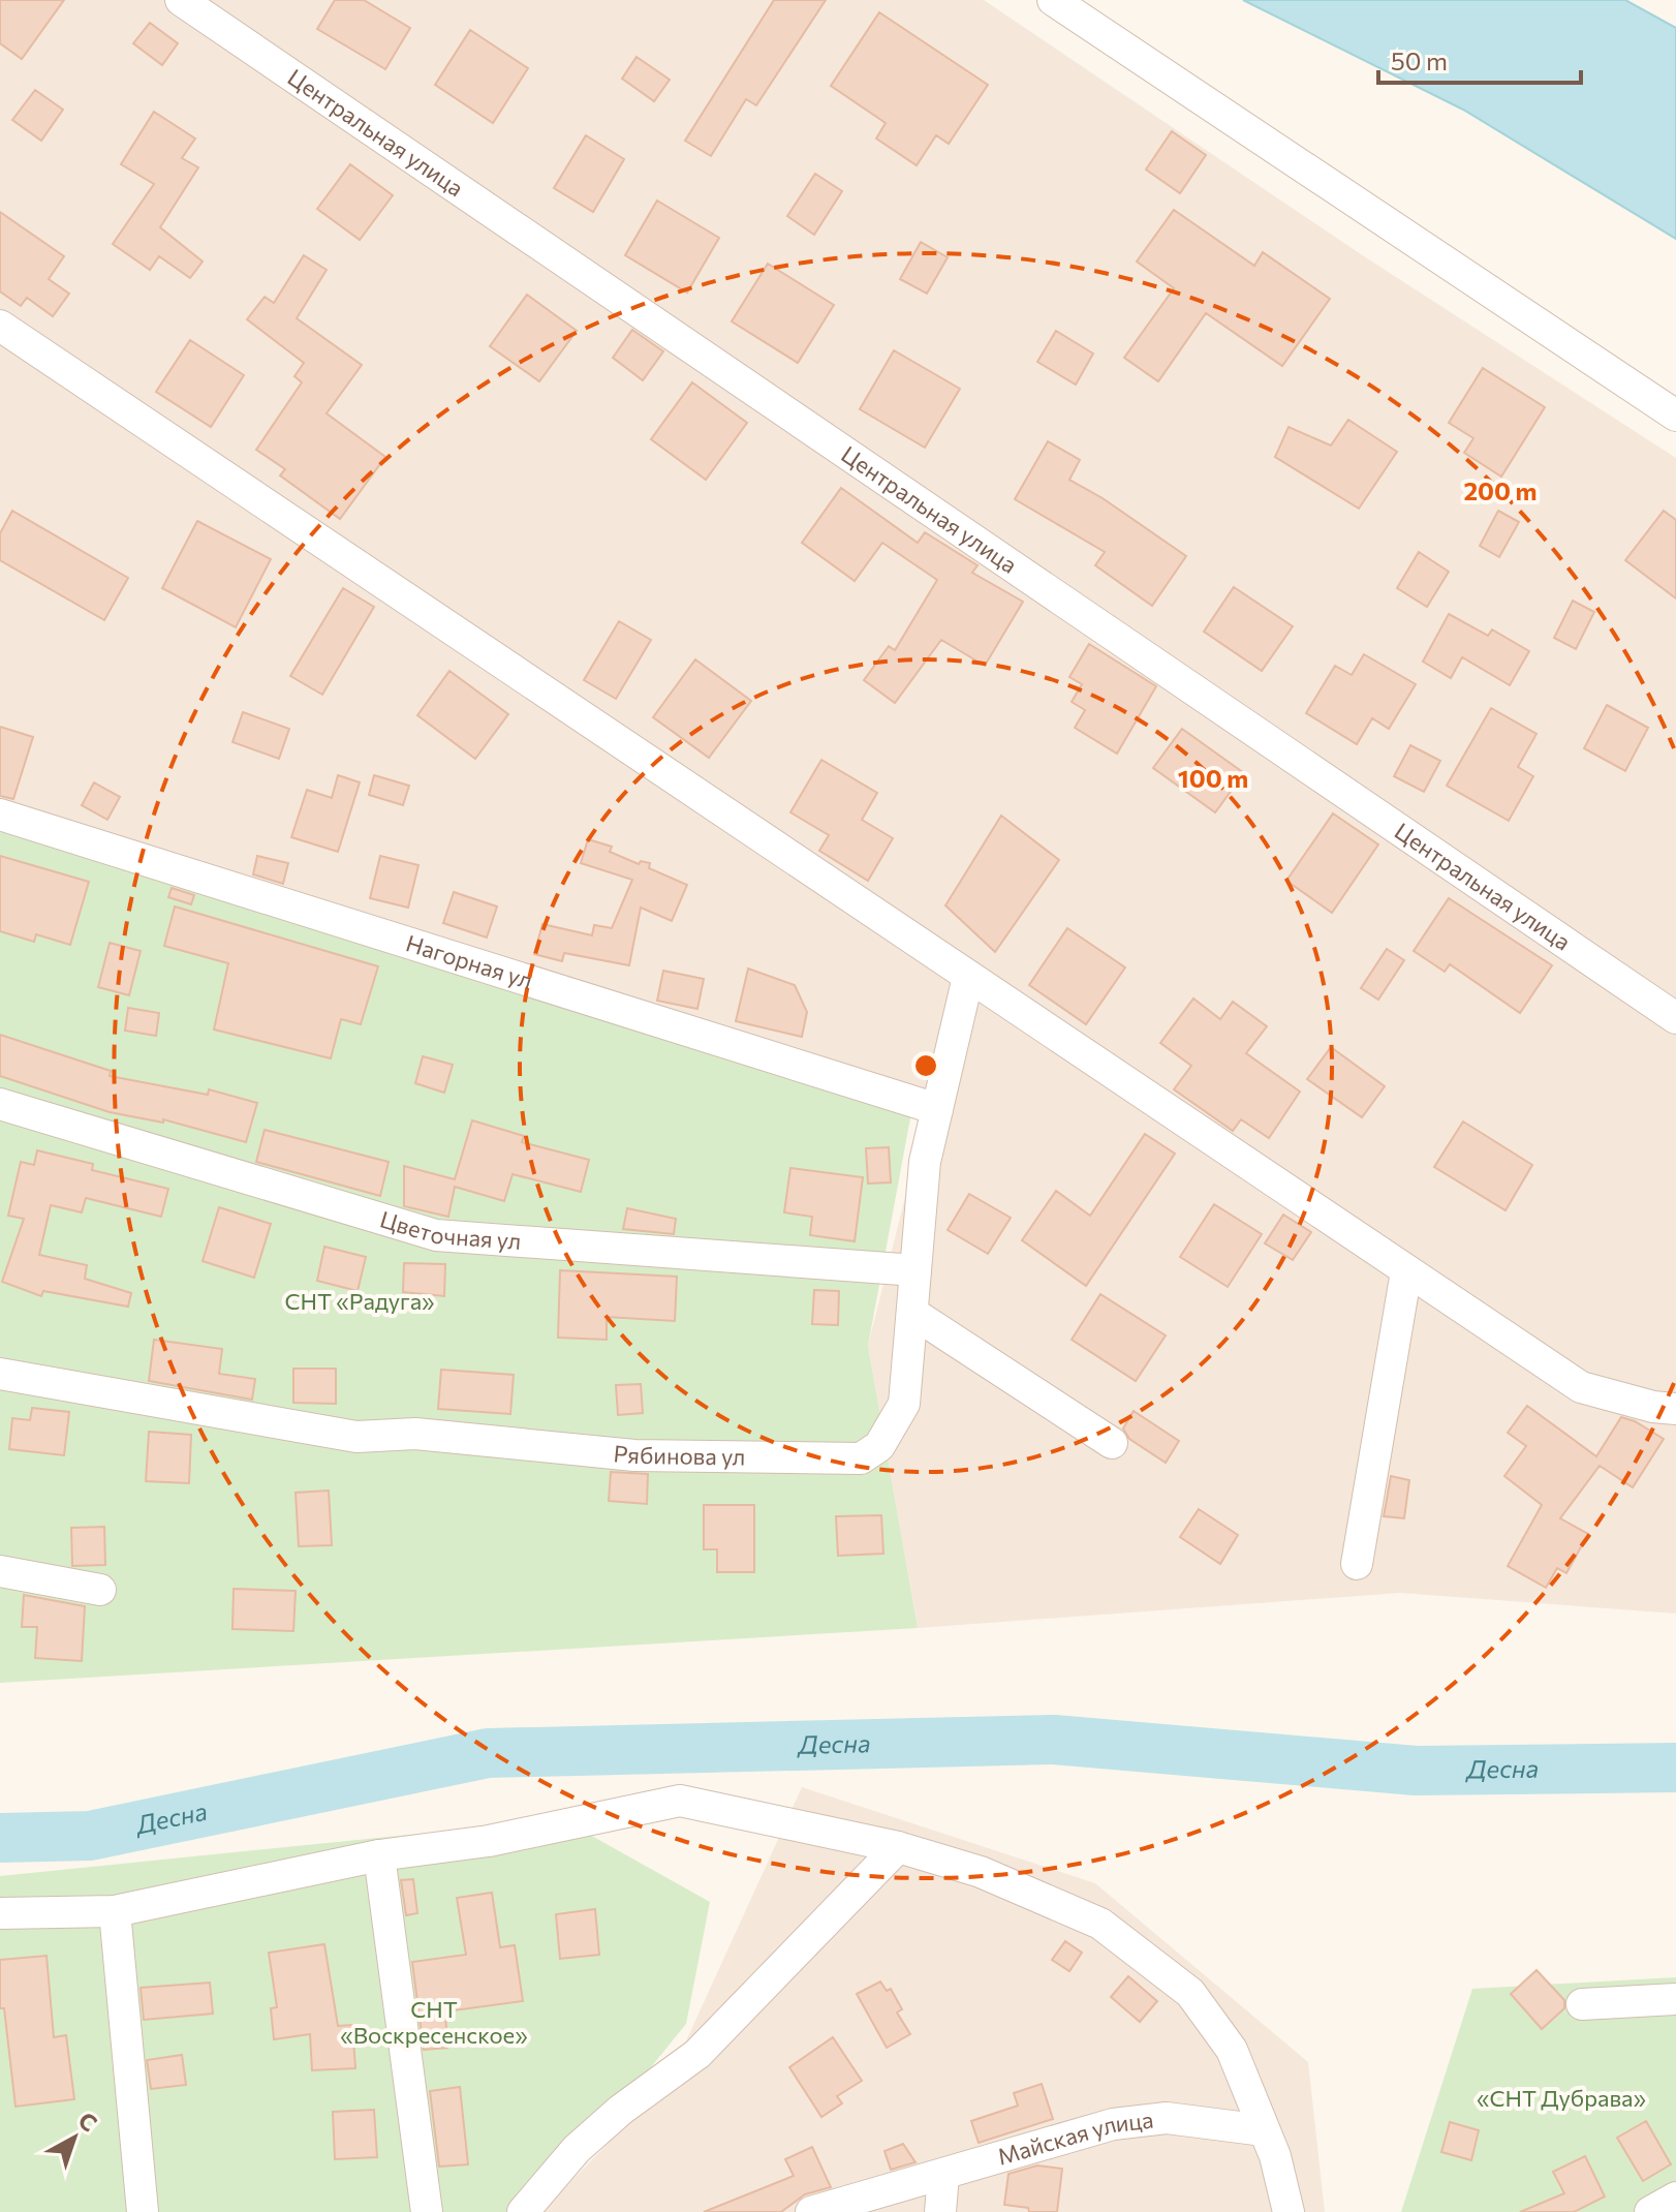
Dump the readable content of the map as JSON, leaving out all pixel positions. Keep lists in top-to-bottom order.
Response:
{
  "streets": {
    "street": [
      "Центральная улица",
      "Нагорная ул",
      "Цветочная ул",
      "Рябинова ул",
      "Майская улица"
    ]
  },
  "crossings": [
    ["Нагорная ул", "Рябинова ул"],
    ["Цветочная ул", "Рябинова ул"]
  ],
  "water": ["Десна"],
  "parks": ["СНТ «Радуга»", "СНТ «Воскресенское»", "«СНТ Дубрава»"],
  "scale_bar": "50 m",
  "north": "top right",
  "rings": ["200 m", "100 m"]
}
